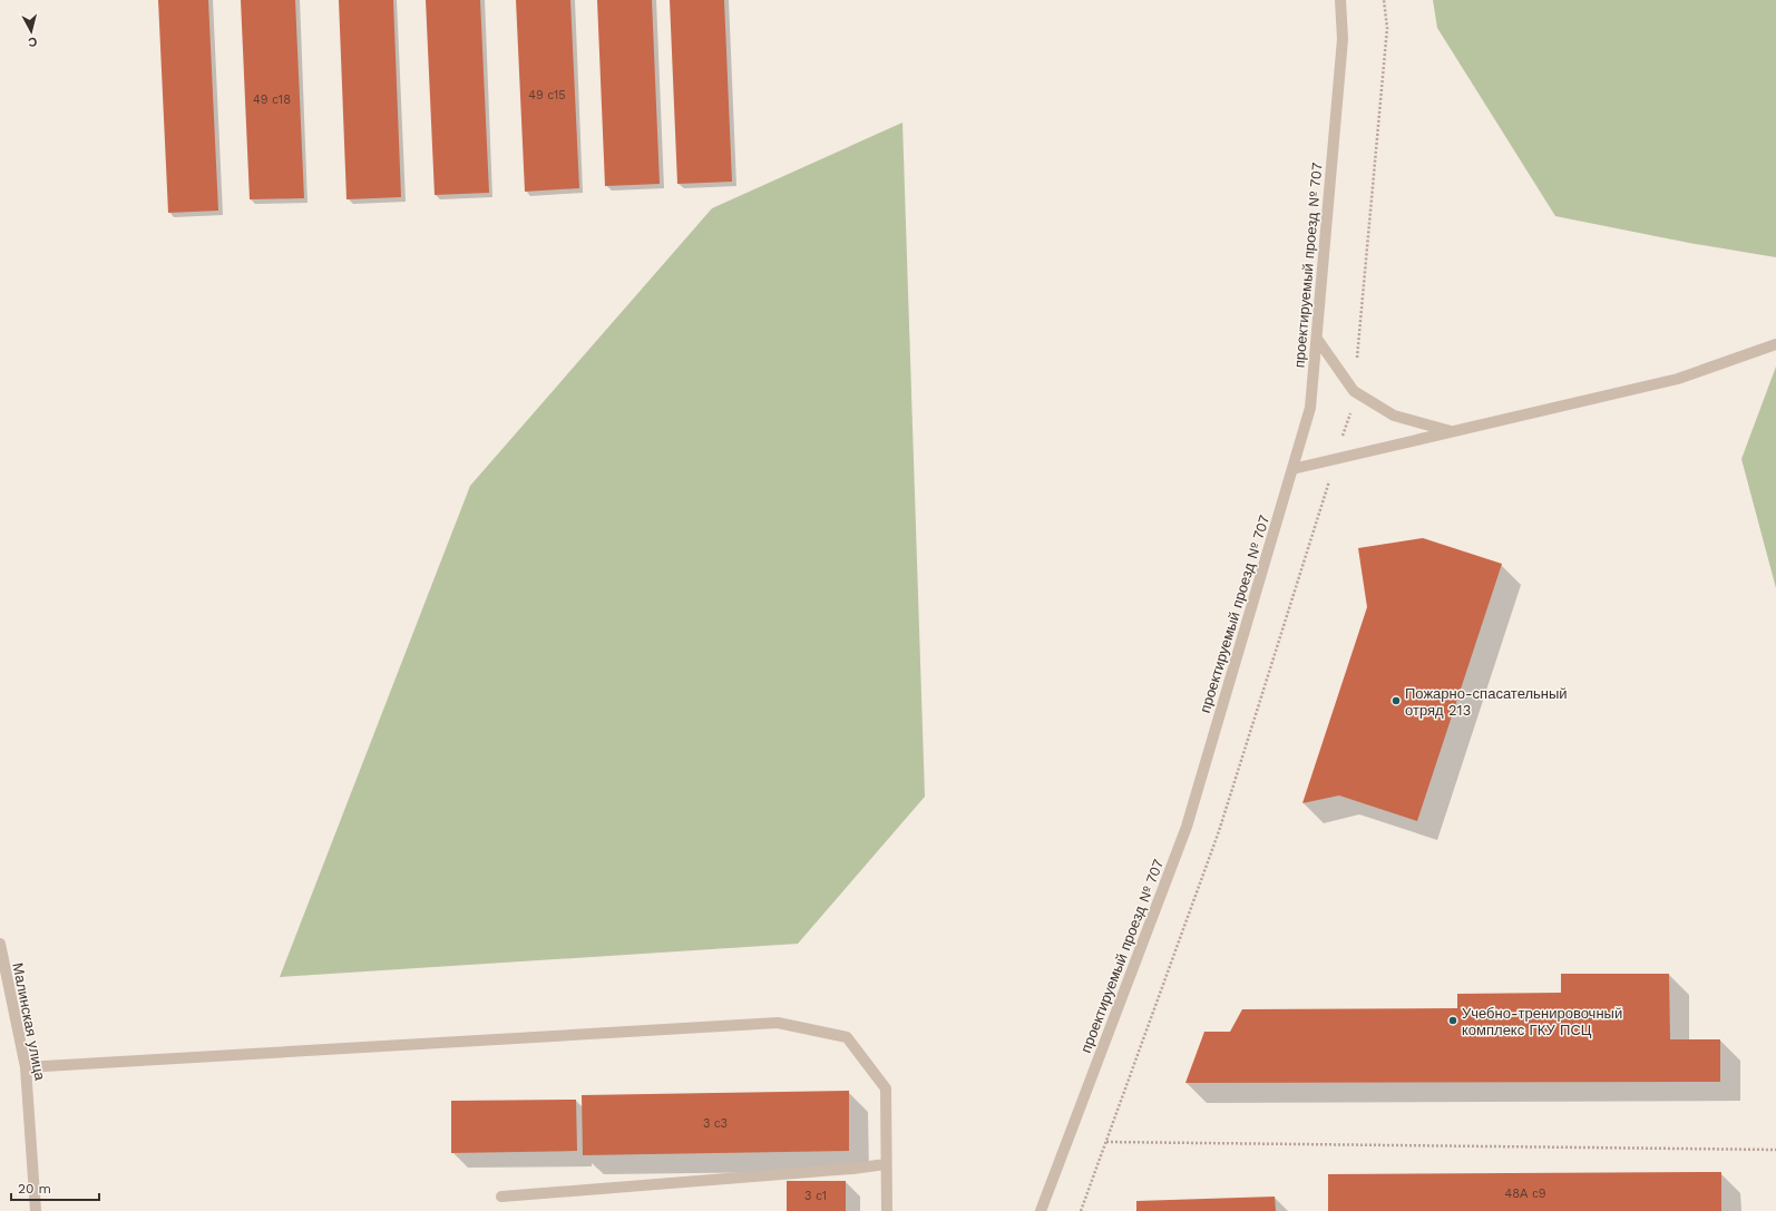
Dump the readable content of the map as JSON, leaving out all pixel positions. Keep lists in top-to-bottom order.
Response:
{
  "streets": {
    "street": ["проектируемый проезд № 707", "Малинская улица"]
  },
  "places": ["Пожарно-спасательный отряд 213", "Учебно-тренировочный комплекс ГКУ ПСЦ"],
  "house_numbers": [
    "49 с15",
    "49 с18",
    "3 с3",
    "48А с9",
    "3 с1"
  ],
  "scale_bar": "20 m",
  "north": "bottom"
}
